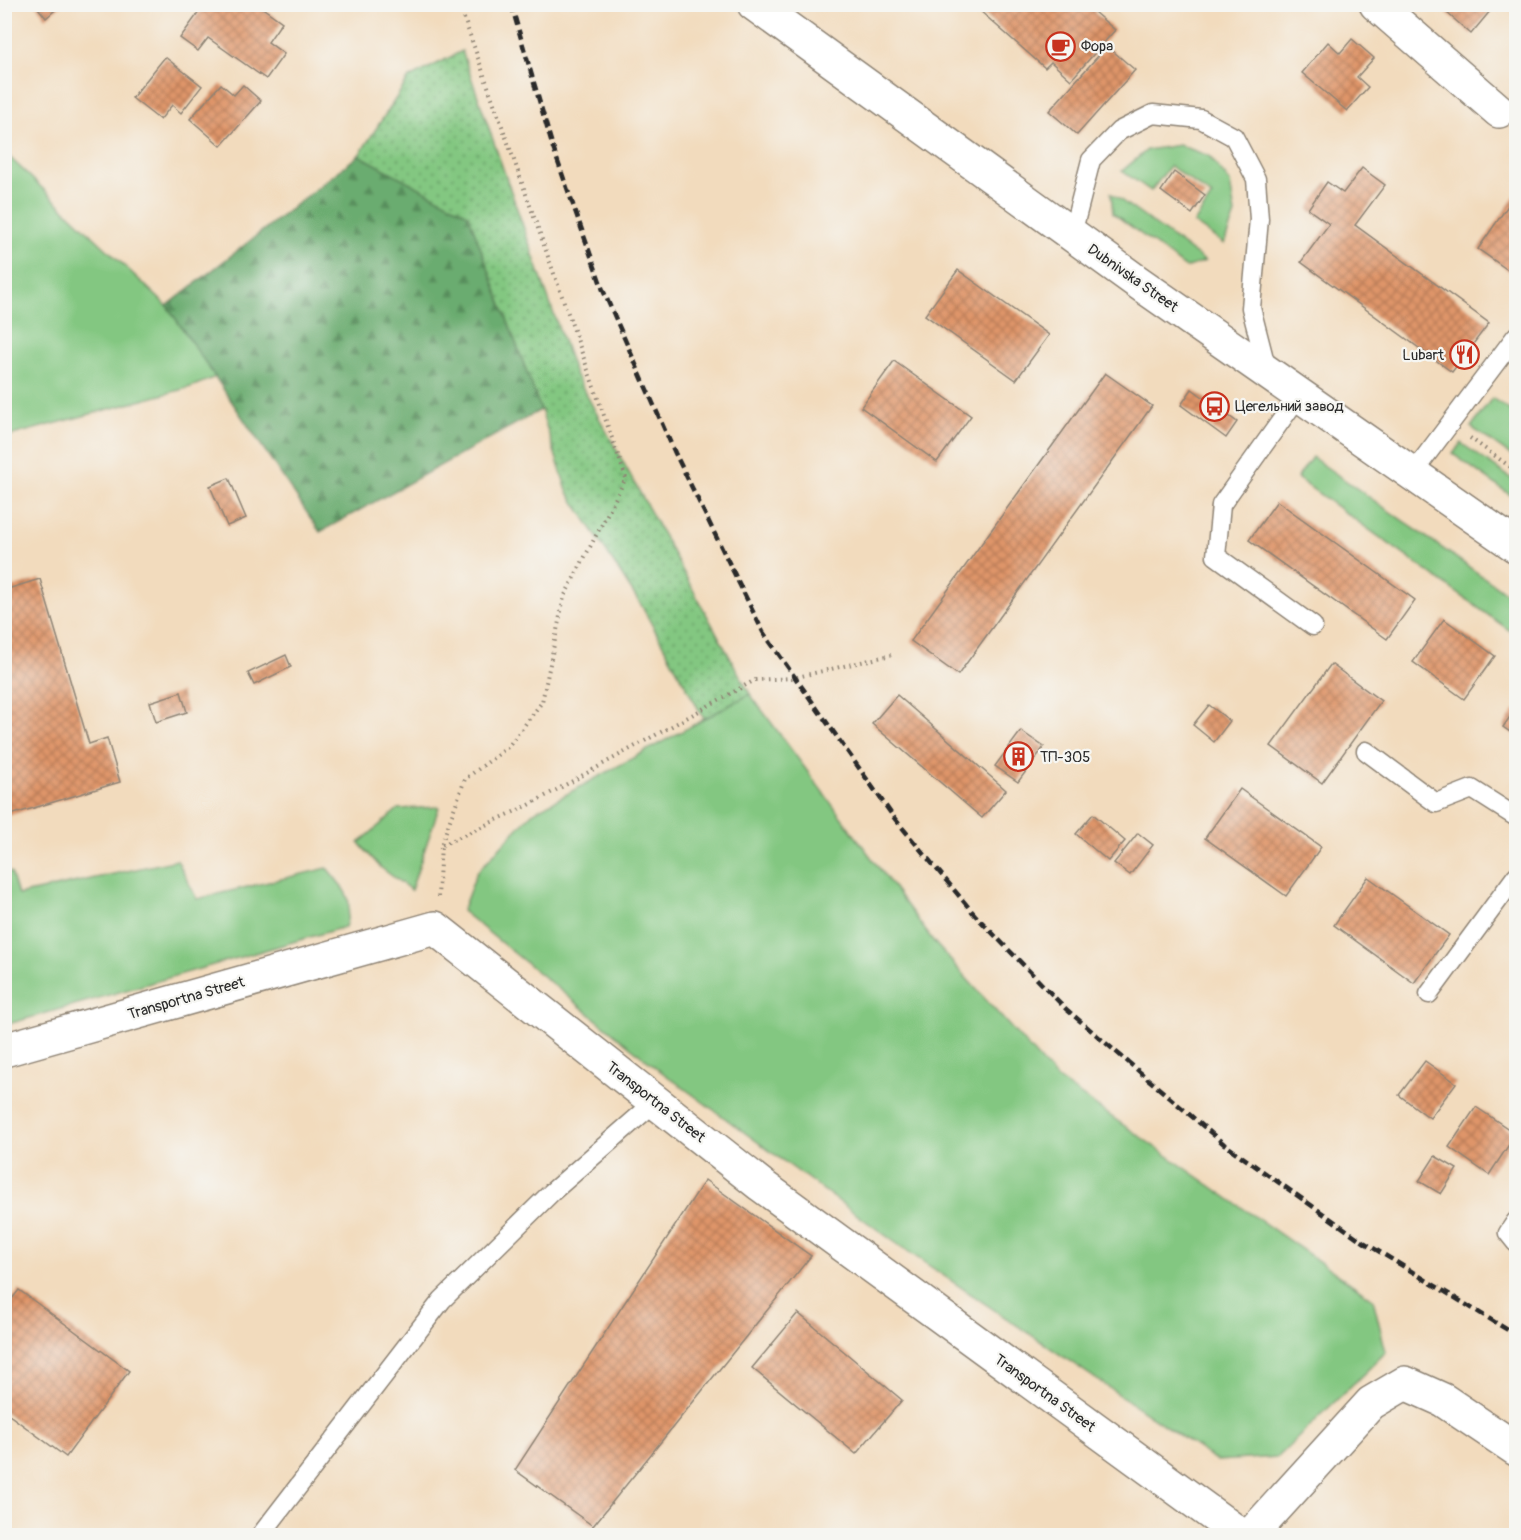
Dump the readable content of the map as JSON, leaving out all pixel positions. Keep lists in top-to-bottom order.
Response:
{
  "streets": {
    "street": ["Dubnivska Street", "Transportna Street"]
  },
  "places": {
    "cafe": ["Фора"],
    "restaurant": ["Lubart"],
    "bus stop": ["Цегельний завод"],
    "building": ["ТП-305"]
  }
}
